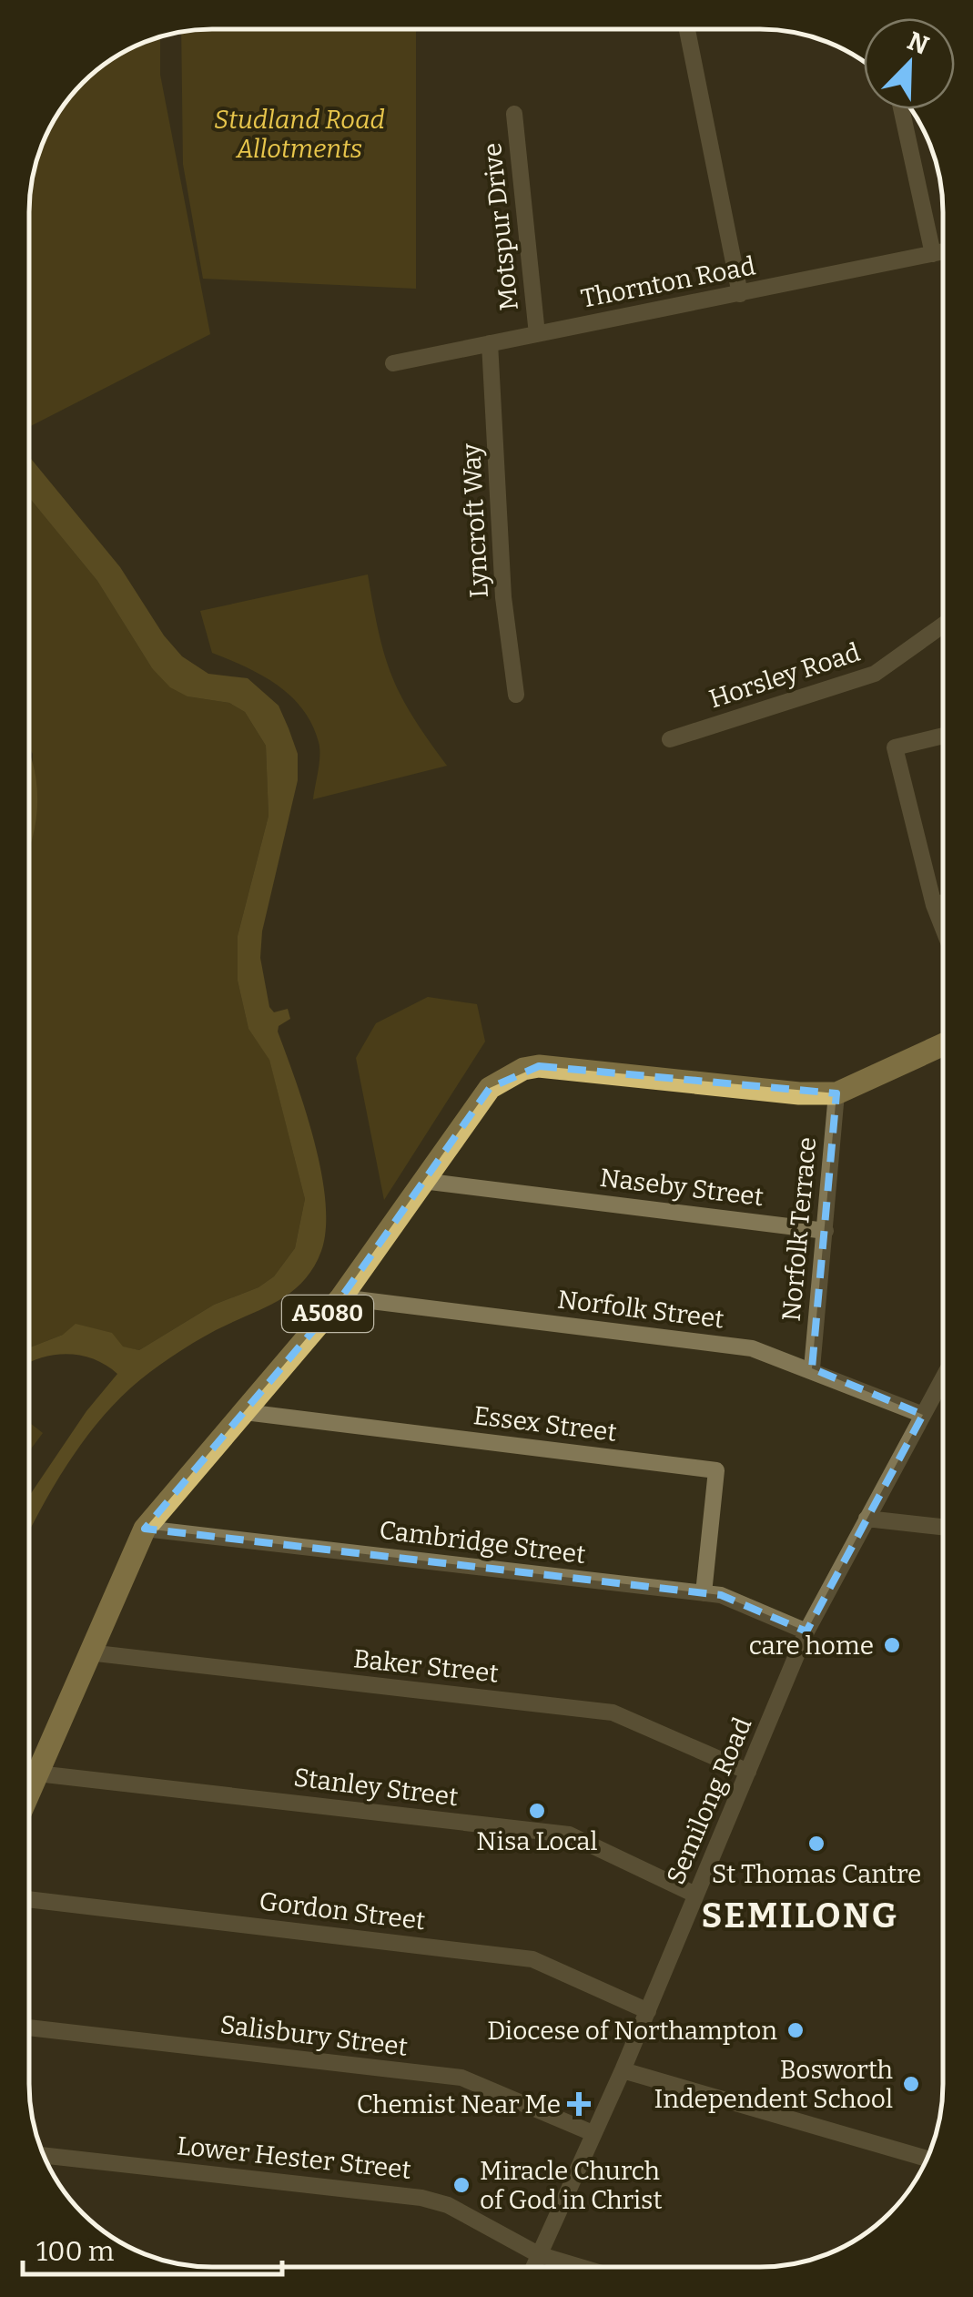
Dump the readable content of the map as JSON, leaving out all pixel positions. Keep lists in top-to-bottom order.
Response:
{
  "streets": {
    "main road": ["A5080"],
    "street": [
      "Motspur Drive",
      "Thornton Road",
      "Lyncroft Way",
      "Horsley Road",
      "Naseby Street",
      "Norfolk Terrace",
      "Norfolk Street",
      "Essex Street",
      "Cambridge Street",
      "Baker Street",
      "Stanley Street",
      "Semilong Road",
      "Gordon Street",
      "Salisbury Street",
      "Lower Hester Street"
    ]
  },
  "crossings": [
    ["Motspur Drive", "Thornton Road"],
    ["Thornton Road", "Lyncroft Way"],
    ["Naseby Street", "Norfolk Terrace"],
    ["Naseby Street", "A5080"],
    ["Norfolk Terrace", "Norfolk Street"],
    ["Norfolk Terrace", "A5080"],
    ["Norfolk Street", "A5080"],
    ["Norfolk Street", "Semilong Road"],
    ["A5080", "Essex Street"],
    ["A5080", "Cambridge Street"],
    ["A5080", "Baker Street"],
    ["A5080", "Stanley Street"],
    ["Essex Street", "Cambridge Street"],
    ["Cambridge Street", "Semilong Road"],
    ["Baker Street", "Semilong Road"],
    ["Stanley Street", "Semilong Road"],
    ["Semilong Road", "Gordon Street"],
    ["Semilong Road", "Salisbury Street"],
    ["Semilong Road", "Lower Hester Street"]
  ],
  "districts": ["SEMILONG"],
  "parks": ["Studland Road Allotments"],
  "places": {
    "other": [
      "care home",
      "Nisa Local",
      "St Thomas Cantre",
      "Diocese of Northampton",
      "Bosworth Independent School",
      "Miracle Church of God in Christ"
    ],
    "health": ["Chemist Near Me"]
  },
  "scale_bar": "100 m",
  "north": "top right"
}
